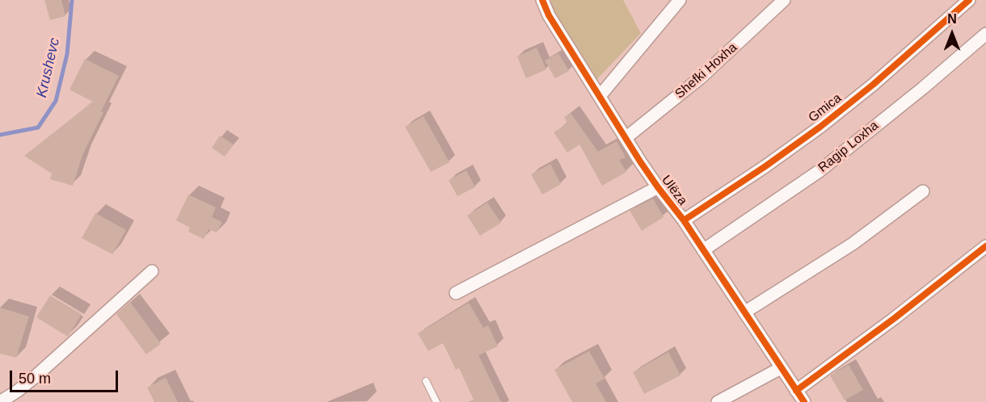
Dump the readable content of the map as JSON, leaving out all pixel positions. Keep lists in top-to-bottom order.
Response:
{
  "streets": {
    "street": [
      "Shefki Hoxha",
      "Gmica",
      "Ragip Loxha",
      "Ulëza"
    ]
  },
  "crossings": [
    ["Shefki Hoxha", "Ulëza"],
    ["Gmica", "Ulëza"],
    ["Ragip Loxha", "Ulëza"]
  ],
  "water": ["Krushevc"],
  "scale_bar": "50 m",
  "north": "top"
}
